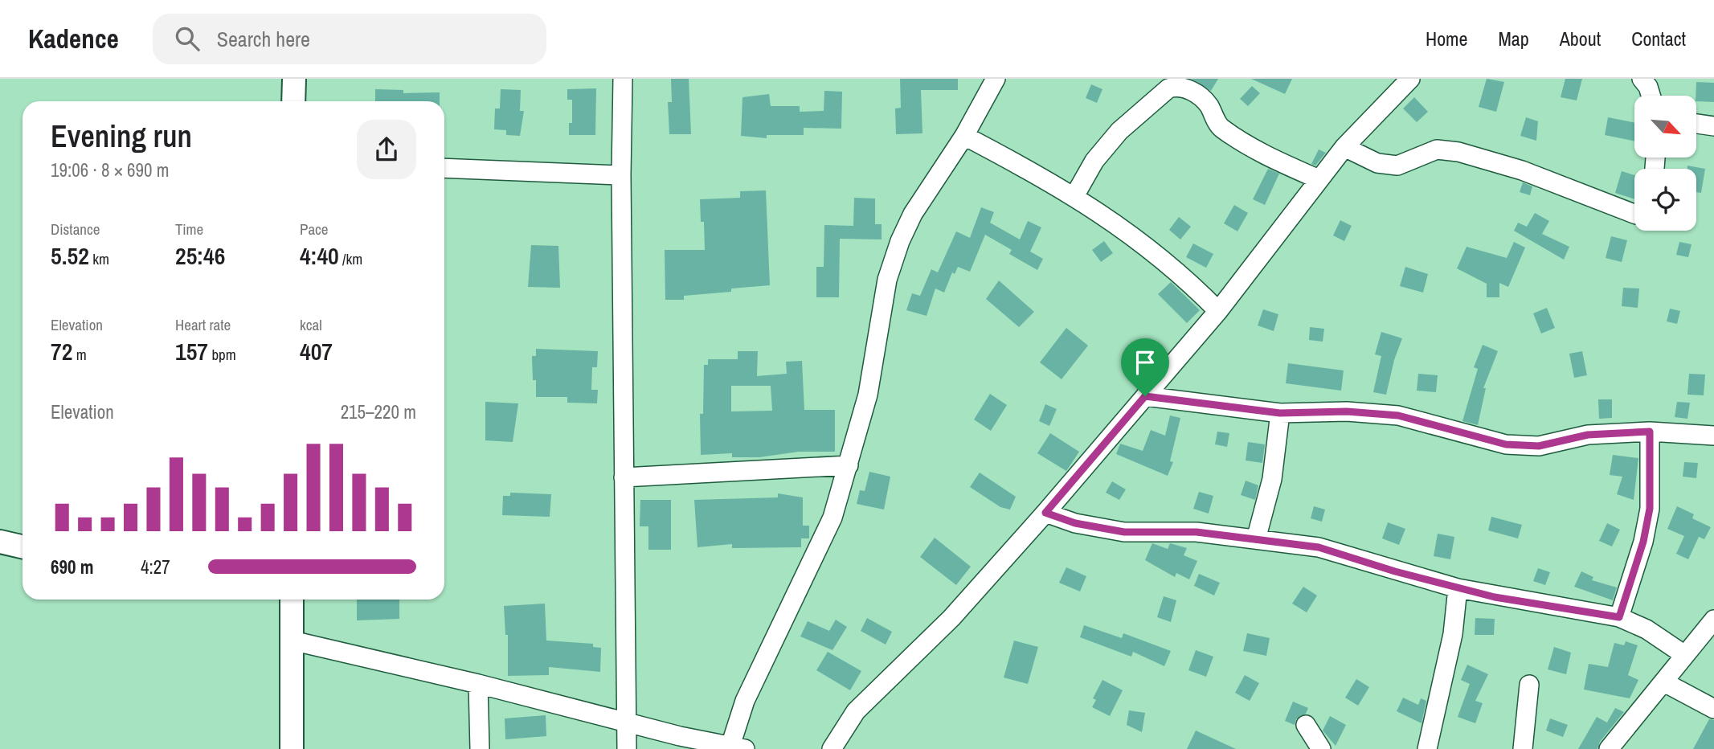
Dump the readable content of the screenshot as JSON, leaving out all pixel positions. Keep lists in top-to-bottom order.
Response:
{
  "north": "bottom right",
  "page": {
    "header": "Kadence",
    "search": "Search here",
    "nav": [
      "Home",
      "Map",
      "About",
      "Contact"
    ],
    "heading": ["Evening run", "19:06 · 8 × 690 m"],
    "stats": [
      ["Distance", "5.52 km"],
      ["Time", "25:46"],
      ["Pace", "4:40 /km"],
      ["Elevation", "72 m"],
      ["Heart rate", "157 bpm"],
      ["kcal", "407"]
    ],
    "chart": ["Elevation", "215–220 m"],
    "list": [
      {
        "name": "690 m",
        "note": "4:27"
      }
    ]
  }
}
